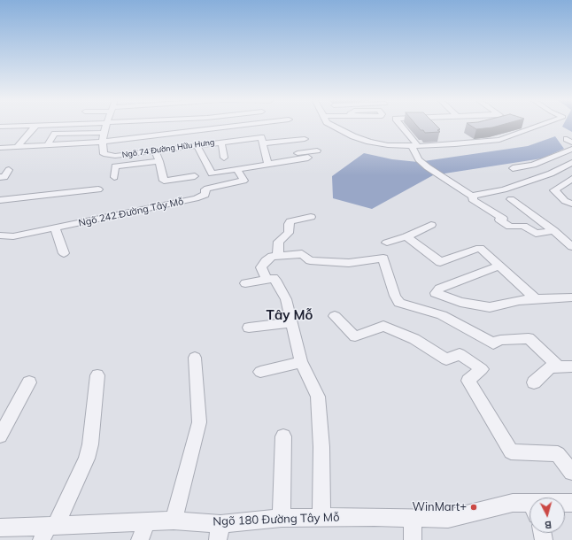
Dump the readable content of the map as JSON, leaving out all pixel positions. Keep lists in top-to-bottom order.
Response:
{
  "streets": {
    "street": ["Ngõ 74 Đường Hữu Hưng", "Ngõ 242 Đường Tây Mỗ", "Ngõ 180 Đường Tây Mỗ"]
  },
  "districts": ["Tây Mỗ"],
  "places": ["WinMart+"],
  "north": "bottom"
}
